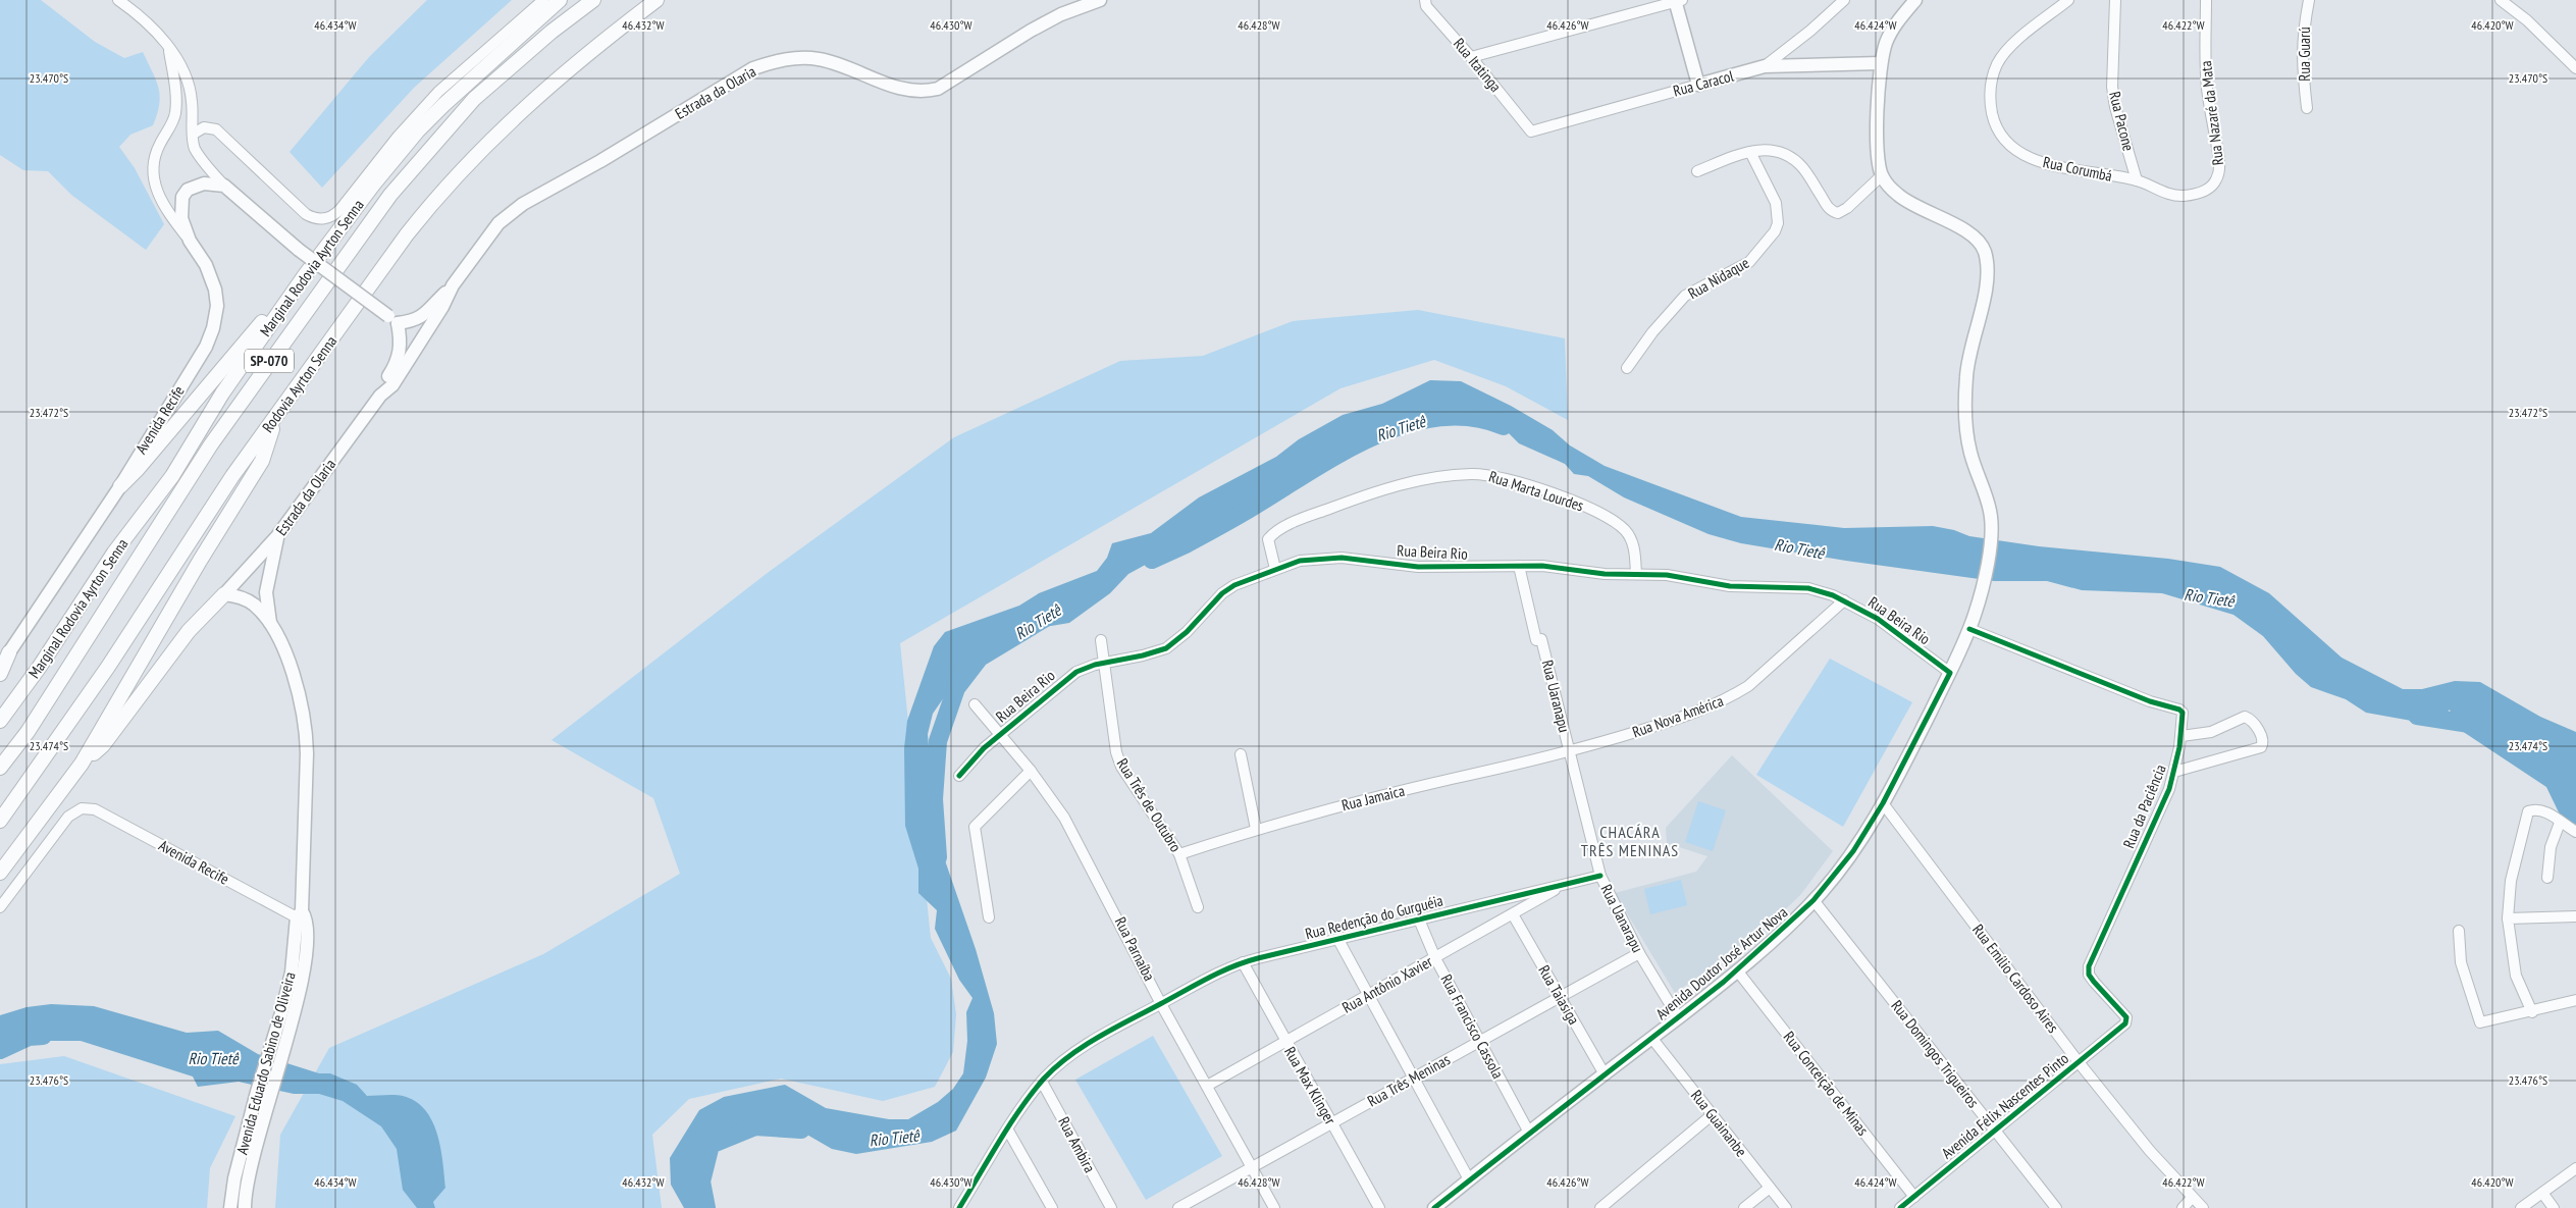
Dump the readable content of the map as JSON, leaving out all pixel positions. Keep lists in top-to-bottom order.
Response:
{
  "streets": {
    "highway": ["Marginal Rodovia Ayrton Senna", "SP-070", "Rodovia Ayrton Senna"],
    "main road": [
      "Rua Caracol",
      "Estrada da Olaria",
      "Avenida Recife",
      "Avenida Doutor José Artur Nova",
      "Avenida Eduardo Sabino de Oliveira"
    ],
    "street": [
      "Rua Guarú",
      "Rua Itatinga",
      "Rua Nazaré da Mata",
      "Rua Pacone",
      "Rua Corumbá",
      "Rua Nidaque",
      "Rua Marta Lourdes",
      "Rua Beira Rio",
      "Rua Uaranapu",
      "Rua Nova América",
      "Rua Jamaica",
      "Rua Três de Outubro",
      "Rua da Paciência",
      "Rua Redenção do Gurguéia",
      "Rua Uanarapu",
      "Rua Parnaíba",
      "Rua Emílio Cardoso Aires",
      "Rua Antônio Xavier",
      "Rua Taiasiga",
      "Rua Francisco Cassola",
      "Rua Domingos Trigueiros",
      "Rua Três Meninas",
      "Rua Conceição de Minas",
      "Rua Max Klinger",
      "Avenida Félix Nascentes Pinto",
      "Rua Guainanbe",
      "Rua Ambira"
    ]
  },
  "crossings": [
    ["Rua Itatinga", "Rua Caracol"],
    ["Rua Nazaré da Mata", "Rua Corumbá"],
    ["Rua Pacone", "Rua Corumbá"],
    ["Avenida Recife", "Avenida Eduardo Sabino de Oliveira"],
    ["Rua Marta Lourdes", "Rua Beira Rio"],
    ["Rua Beira Rio", "Rua Uaranapu"],
    ["Rua Beira Rio", "Rua Nova América"],
    ["Rua Beira Rio", "Rua Três de Outubro"],
    ["Rua Beira Rio", "Rua Parnaíba"],
    ["Rua Beira Rio", "Avenida Doutor José Artur Nova"],
    ["Rua Uaranapu", "Rua Nova América"],
    ["Rua Uaranapu", "Rua Jamaica"],
    ["Rua Uaranapu", "Rua Uanarapu"],
    ["Rua Nova América", "Rua Jamaica"],
    ["Rua Nova América", "Rua Uanarapu"],
    ["Rua Jamaica", "Rua Três de Outubro"],
    ["Rua Jamaica", "Rua Uanarapu"],
    ["Rua da Paciência", "Avenida Doutor José Artur Nova"],
    ["Rua da Paciência", "Avenida Félix Nascentes Pinto"],
    ["Rua Redenção do Gurguéia", "Rua Uanarapu"],
    ["Rua Redenção do Gurguéia", "Rua Parnaíba"],
    ["Rua Redenção do Gurguéia", "Rua Antônio Xavier"],
    ["Rua Redenção do Gurguéia", "Rua Francisco Cassola"],
    ["Rua Redenção do Gurguéia", "Rua Max Klinger"],
    ["Rua Redenção do Gurguéia", "Rua Ambira"],
    ["Rua Uanarapu", "Avenida Doutor José Artur Nova"],
    ["Rua Uanarapu", "Rua Três Meninas"],
    ["Rua Parnaíba", "Rua Antônio Xavier"],
    ["Rua Parnaíba", "Rua Três Meninas"],
    ["Avenida Doutor José Artur Nova", "Rua Emílio Cardoso Aires"],
    ["Avenida Doutor José Artur Nova", "Rua Taiasiga"],
    ["Avenida Doutor José Artur Nova", "Rua Francisco Cassola"],
    ["Avenida Doutor José Artur Nova", "Rua Domingos Trigueiros"],
    ["Avenida Doutor José Artur Nova", "Rua Conceição de Minas"],
    ["Avenida Doutor José Artur Nova", "Rua Guainanbe"],
    ["Rua Emílio Cardoso Aires", "Avenida Félix Nascentes Pinto"],
    ["Rua Antônio Xavier", "Rua Taiasiga"],
    ["Rua Antônio Xavier", "Rua Francisco Cassola"],
    ["Rua Antônio Xavier", "Rua Max Klinger"],
    ["Rua Taiasiga", "Rua Três Meninas"],
    ["Rua Francisco Cassola", "Rua Três Meninas"],
    ["Rua Domingos Trigueiros", "Avenida Félix Nascentes Pinto"],
    ["Rua Três Meninas", "Rua Max Klinger"],
    ["Rua Conceição de Minas", "Avenida Félix Nascentes Pinto"]
  ],
  "districts": ["CHACÁRA TRÊS MENINAS"],
  "water": ["Rio Tietê"],
  "coordinates": [
    "46.434°W",
    "46.432°W",
    "46.430°W",
    "46.428°W",
    "46.426°W",
    "46.424°W",
    "46.422°W",
    "46.420°W",
    "23.470°S",
    "23.472°S",
    "23.474°S",
    "23.476°S"
  ]
}
